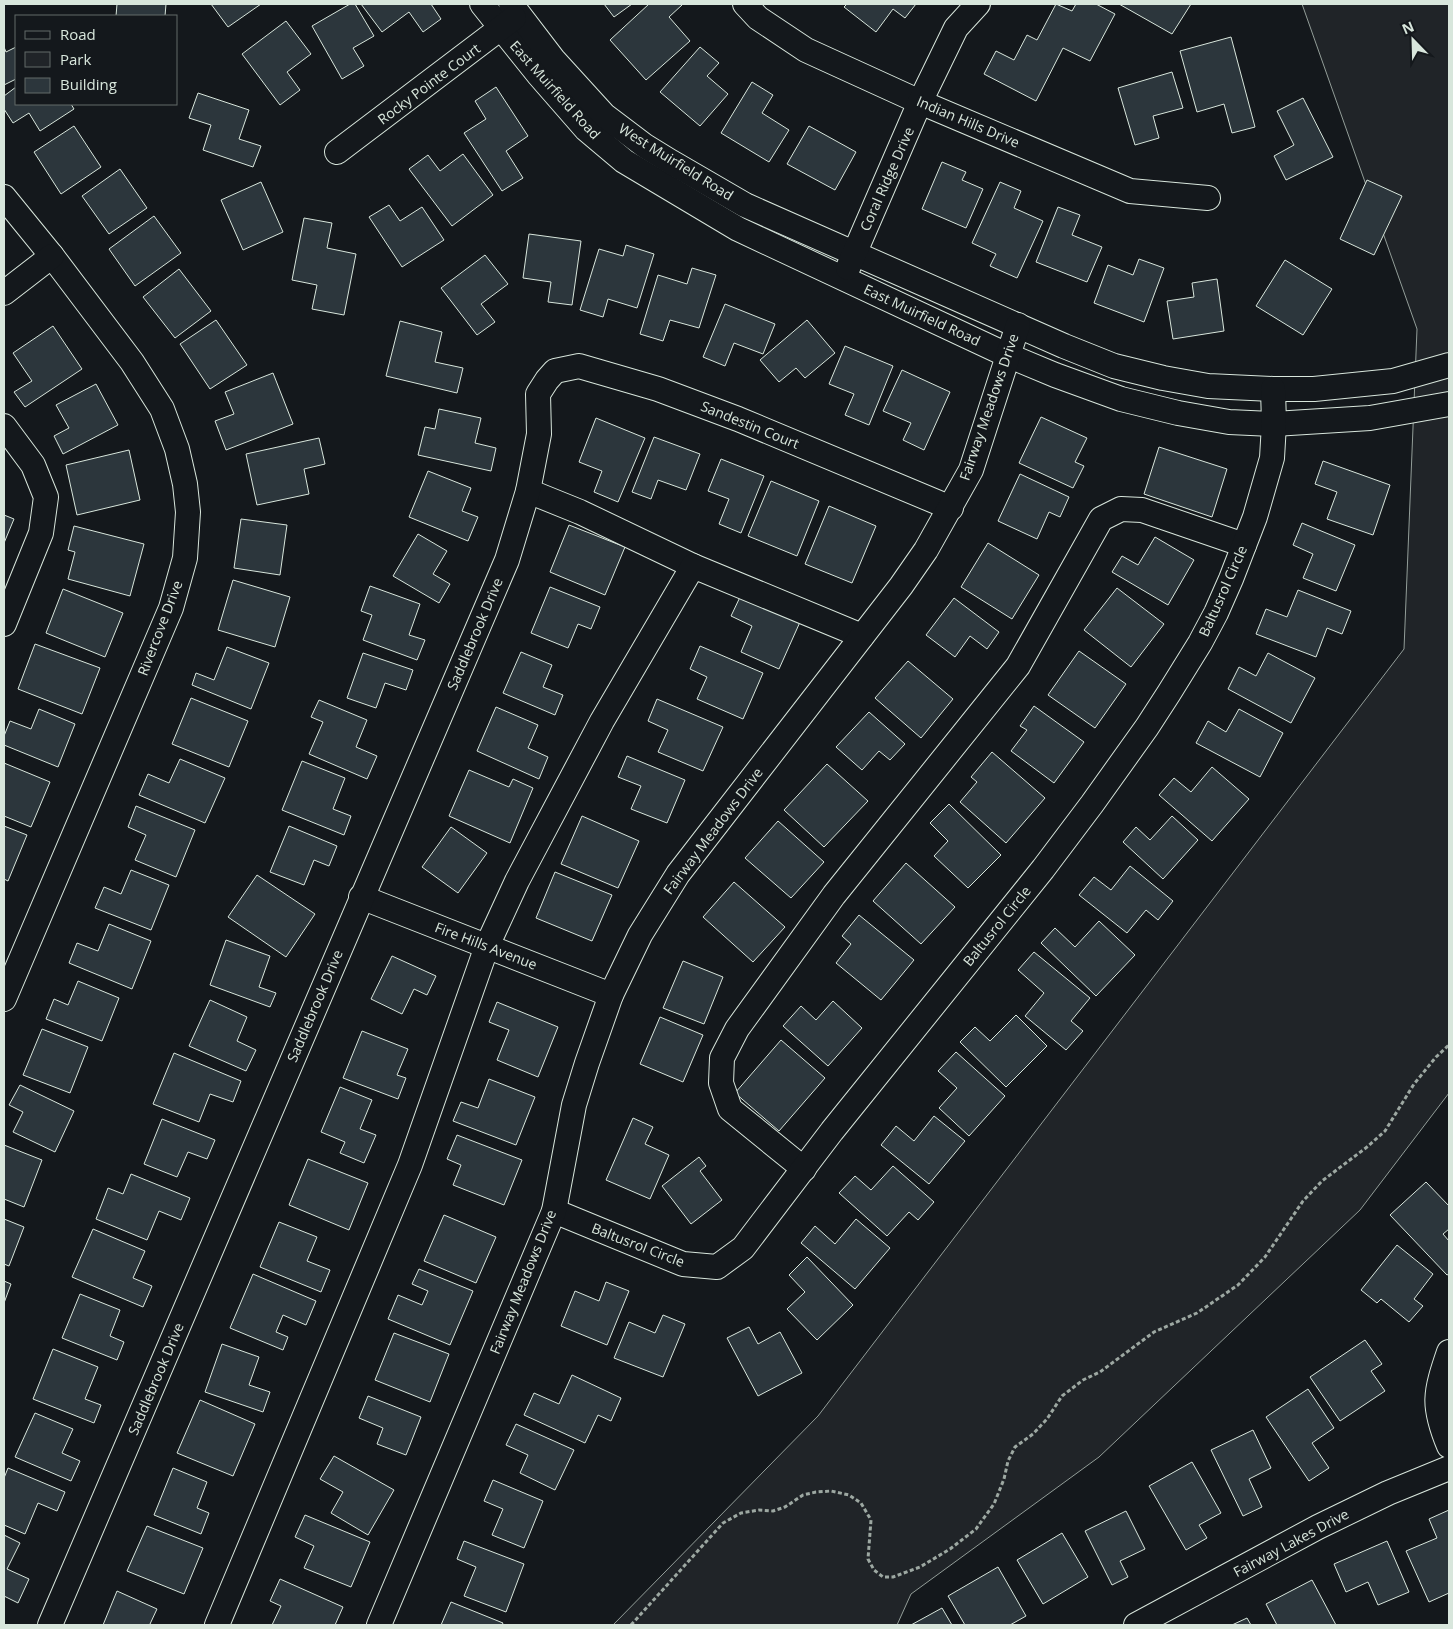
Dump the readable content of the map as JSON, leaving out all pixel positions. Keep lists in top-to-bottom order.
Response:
{
  "streets": {
    "street": [
      "Rocky Pointe Court",
      "East Muirfield Road",
      "Indian Hills Drive",
      "West Muirfield Road",
      "Coral Ridge Drive",
      "Fairway Meadows Drive",
      "Sandestin Court",
      "Baltusrol Circle",
      "Rivercove Drive",
      "Saddlebrook Drive",
      "Fire Hills Avenue",
      "Fairway Lakes Drive"
    ]
  },
  "crossings": [
    ["Rocky Pointe Court", "East Muirfield Road"],
    ["Rocky Pointe Court", "West Muirfield Road"],
    ["East Muirfield Road", "West Muirfield Road"],
    ["East Muirfield Road", "Coral Ridge Drive"],
    ["East Muirfield Road", "Fairway Meadows Drive"],
    ["East Muirfield Road", "Baltusrol Circle"],
    ["Indian Hills Drive", "Coral Ridge Drive"],
    ["West Muirfield Road", "Coral Ridge Drive"],
    ["Fairway Meadows Drive", "Sandestin Court"],
    ["Fairway Meadows Drive", "Baltusrol Circle"],
    ["Fairway Meadows Drive", "Fire Hills Avenue"],
    ["Sandestin Court", "Saddlebrook Drive"],
    ["Saddlebrook Drive", "Fire Hills Avenue"]
  ],
  "legend": ["Road", "Park", "Building"],
  "north": "top left"
}
